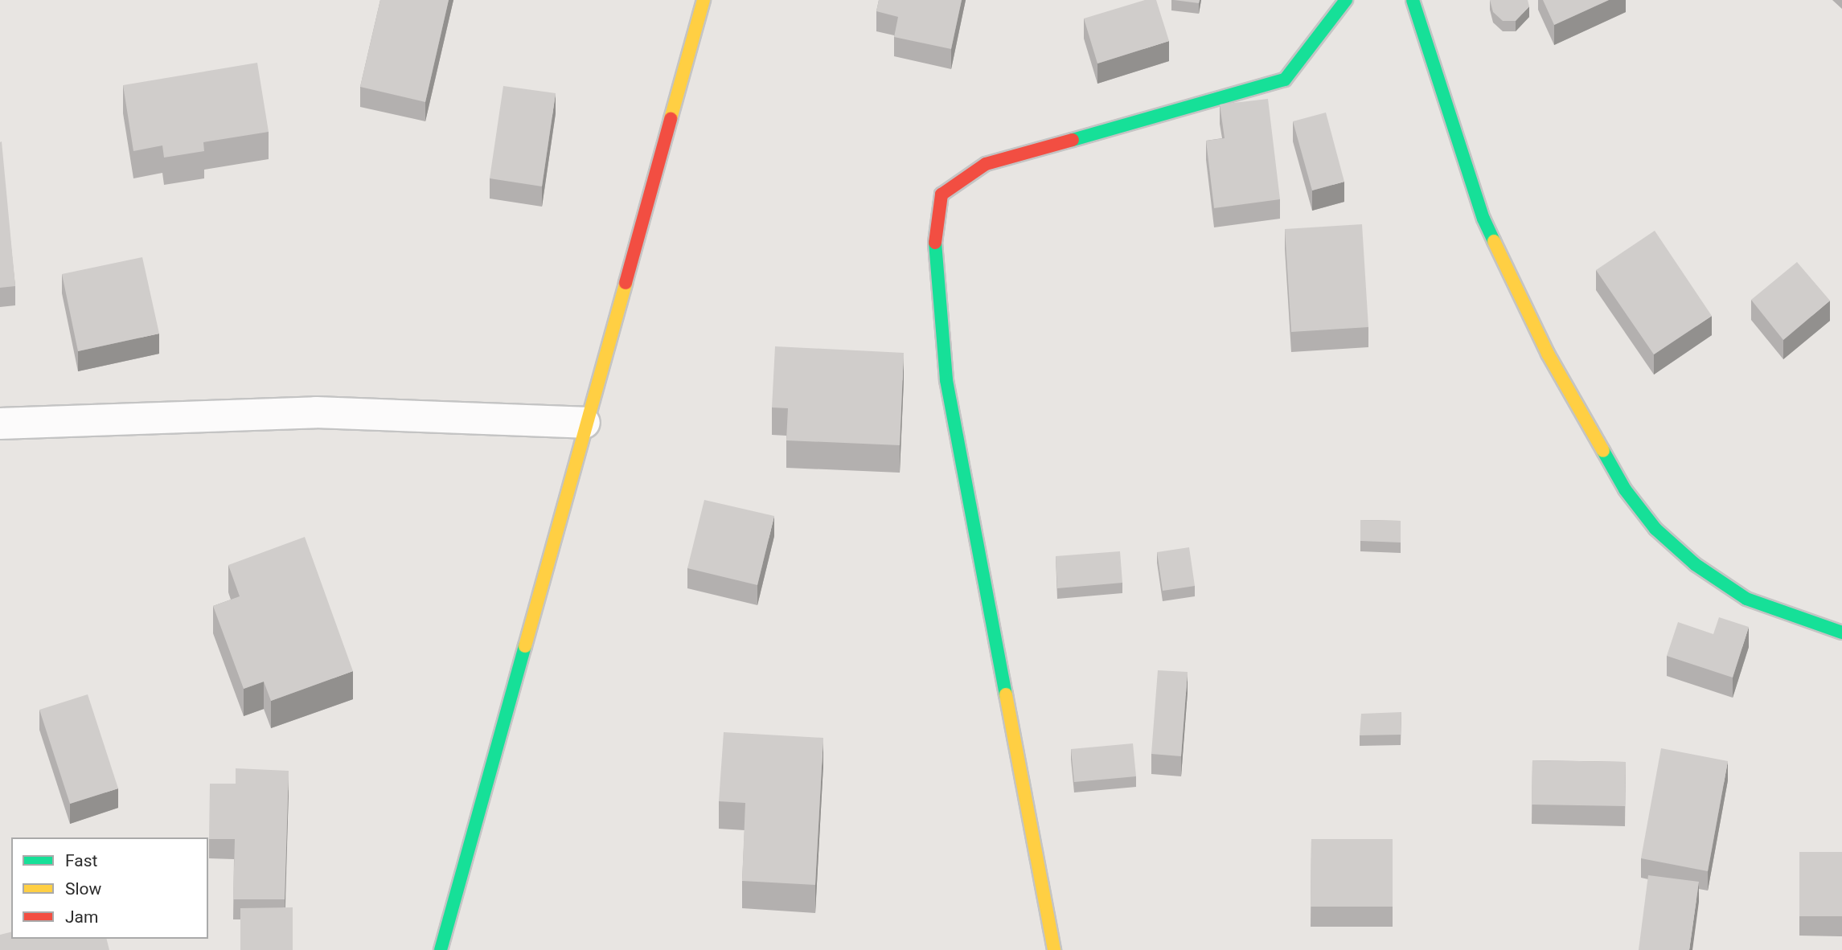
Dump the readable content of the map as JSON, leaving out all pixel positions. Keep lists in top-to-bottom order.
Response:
{
  "legend": ["Fast", "Slow", "Jam"]
}
